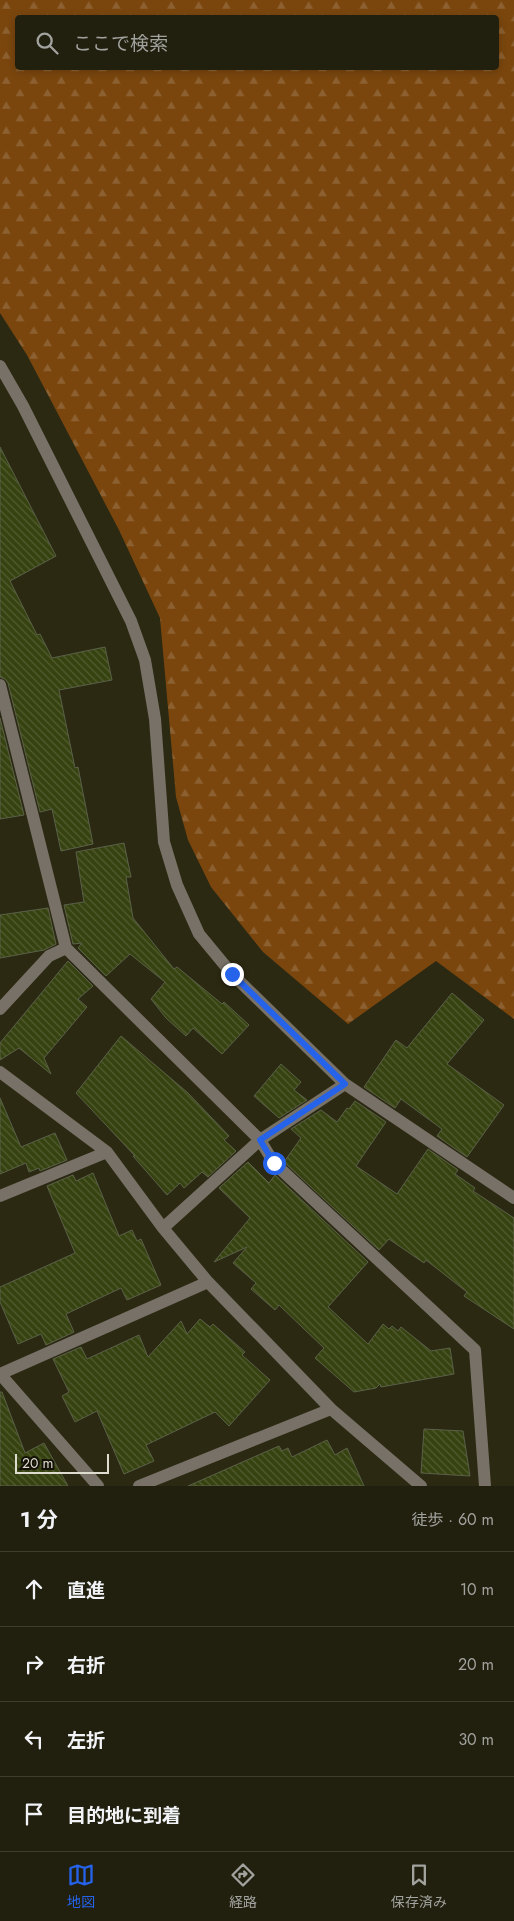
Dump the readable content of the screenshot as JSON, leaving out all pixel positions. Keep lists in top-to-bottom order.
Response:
{
  "scale_bar": "20 m",
  "page": {
    "search": "ここで検索",
    "scale": "20 m",
    "heading": ["1 分", "徒歩 · 60 m"],
    "list": [
      ["直進", "10 m"],
      ["右折", "20 m"],
      ["左折", "30 m"],
      "目的地に到着"
    ],
    "nav": ["地図", "経路", "保存済み"]
  }
}
